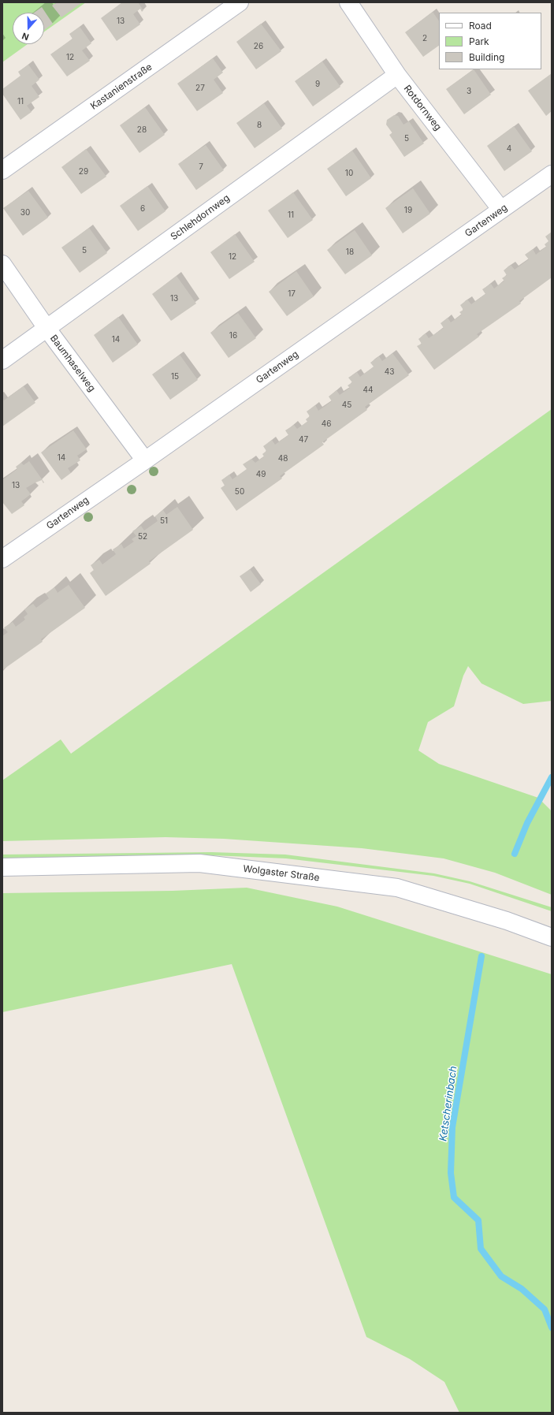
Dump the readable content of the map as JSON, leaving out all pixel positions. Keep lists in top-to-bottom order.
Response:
{
  "streets": {
    "street": [
      "Kastanienstraße",
      "Rotdornweg",
      "Schlehdornweg",
      "Gartenweg",
      "Baumhaselweg",
      "Wolgaster Straße"
    ]
  },
  "crossings": [
    ["Rotdornweg", "Schlehdornweg"],
    ["Rotdornweg", "Gartenweg"],
    ["Schlehdornweg", "Baumhaselweg"],
    ["Gartenweg", "Baumhaselweg"]
  ],
  "water": ["Ketscherinbach"],
  "house_numbers": [
    "13",
    "2",
    "26",
    "12",
    "9",
    "27",
    "3",
    "11",
    "8",
    "28",
    "5",
    "4",
    "7",
    "29",
    "10",
    "6",
    "19",
    "30",
    "11",
    "5",
    "18",
    "12",
    "17",
    "13",
    "16",
    "14",
    "43",
    "15",
    "44",
    "45",
    "46",
    "47",
    "14",
    "48",
    "49",
    "13",
    "50",
    "51",
    "52"
  ],
  "legend": ["Road", "Park", "Building"],
  "north": "bottom"
}
